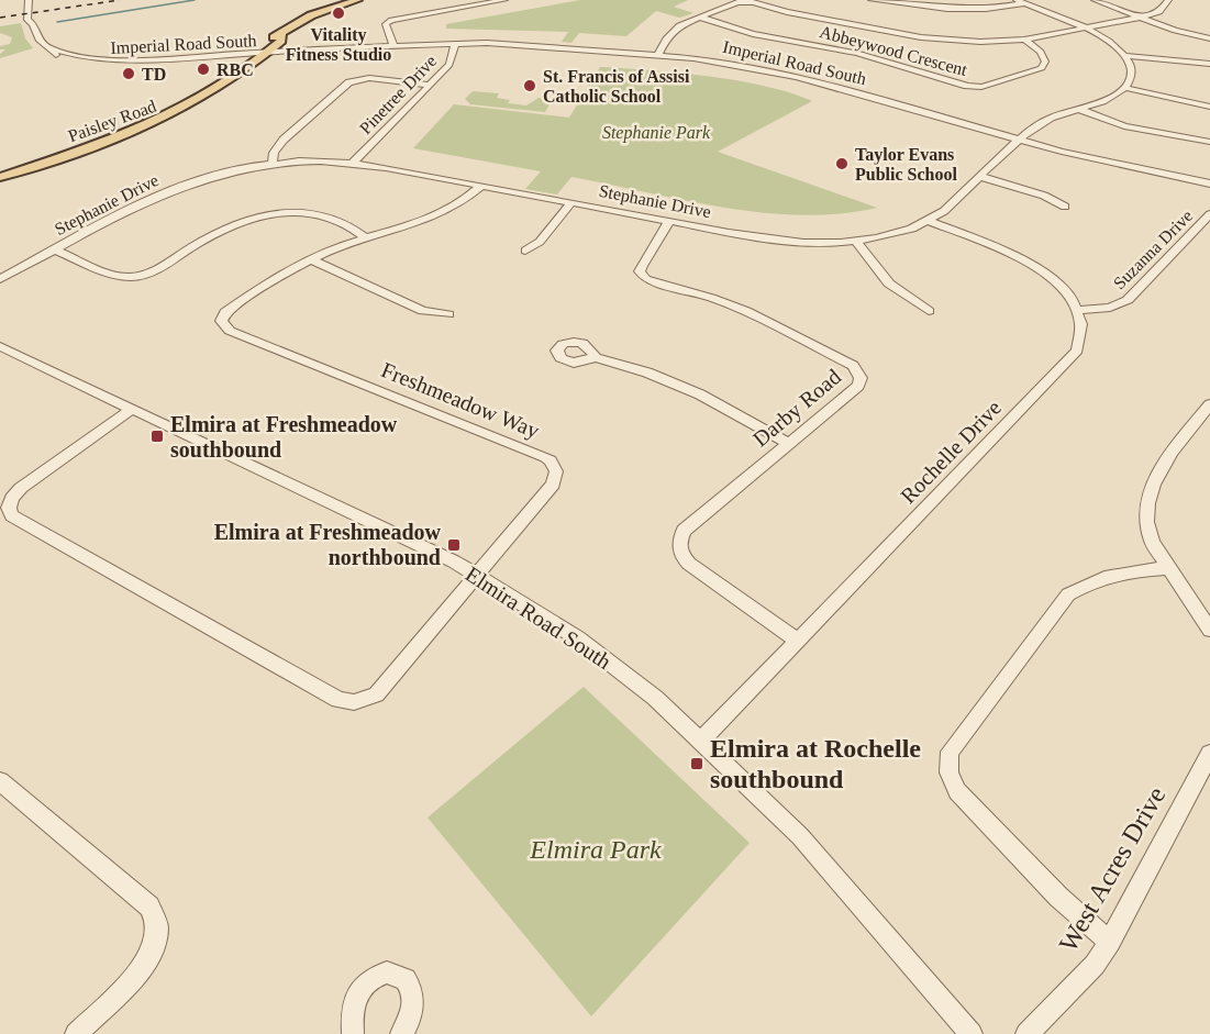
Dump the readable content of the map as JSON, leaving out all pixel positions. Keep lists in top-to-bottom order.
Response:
{
  "streets": {
    "main road": ["Paisley Road"],
    "street": [
      "Imperial Road South",
      "Abbeywood Crescent",
      "Pinetree Drive",
      "Stephanie Drive",
      "Suzanna Drive",
      "Freshmeadow Way",
      "Darby Road",
      "Rochelle Drive",
      "Elmira Road South",
      "West Acres Drive"
    ]
  },
  "crossings": [
    ["Imperial Road South", "Pinetree Drive"],
    ["Imperial Road South", "Paisley Road"],
    ["Imperial Road South", "Stephanie Drive"],
    ["Pinetree Drive", "Stephanie Drive"],
    ["Stephanie Drive", "Freshmeadow Way"],
    ["Stephanie Drive", "Darby Road"],
    ["Suzanna Drive", "Rochelle Drive"],
    ["Freshmeadow Way", "Elmira Road South"],
    ["Darby Road", "Rochelle Drive"],
    ["Rochelle Drive", "Elmira Road South"]
  ],
  "parks": ["Stephanie Park", "Elmira Park"],
  "places": {
    "other": [
      "Vitality Fitness Studio",
      "RBC",
      "TD",
      "St. Francis of Assisi Catholic School",
      "Taylor Evans Public School"
    ],
    "transit": ["Elmira at Freshmeadow southbound", "Elmira at Freshmeadow northbound", "Elmira at Rochelle southbound"]
  }
}
